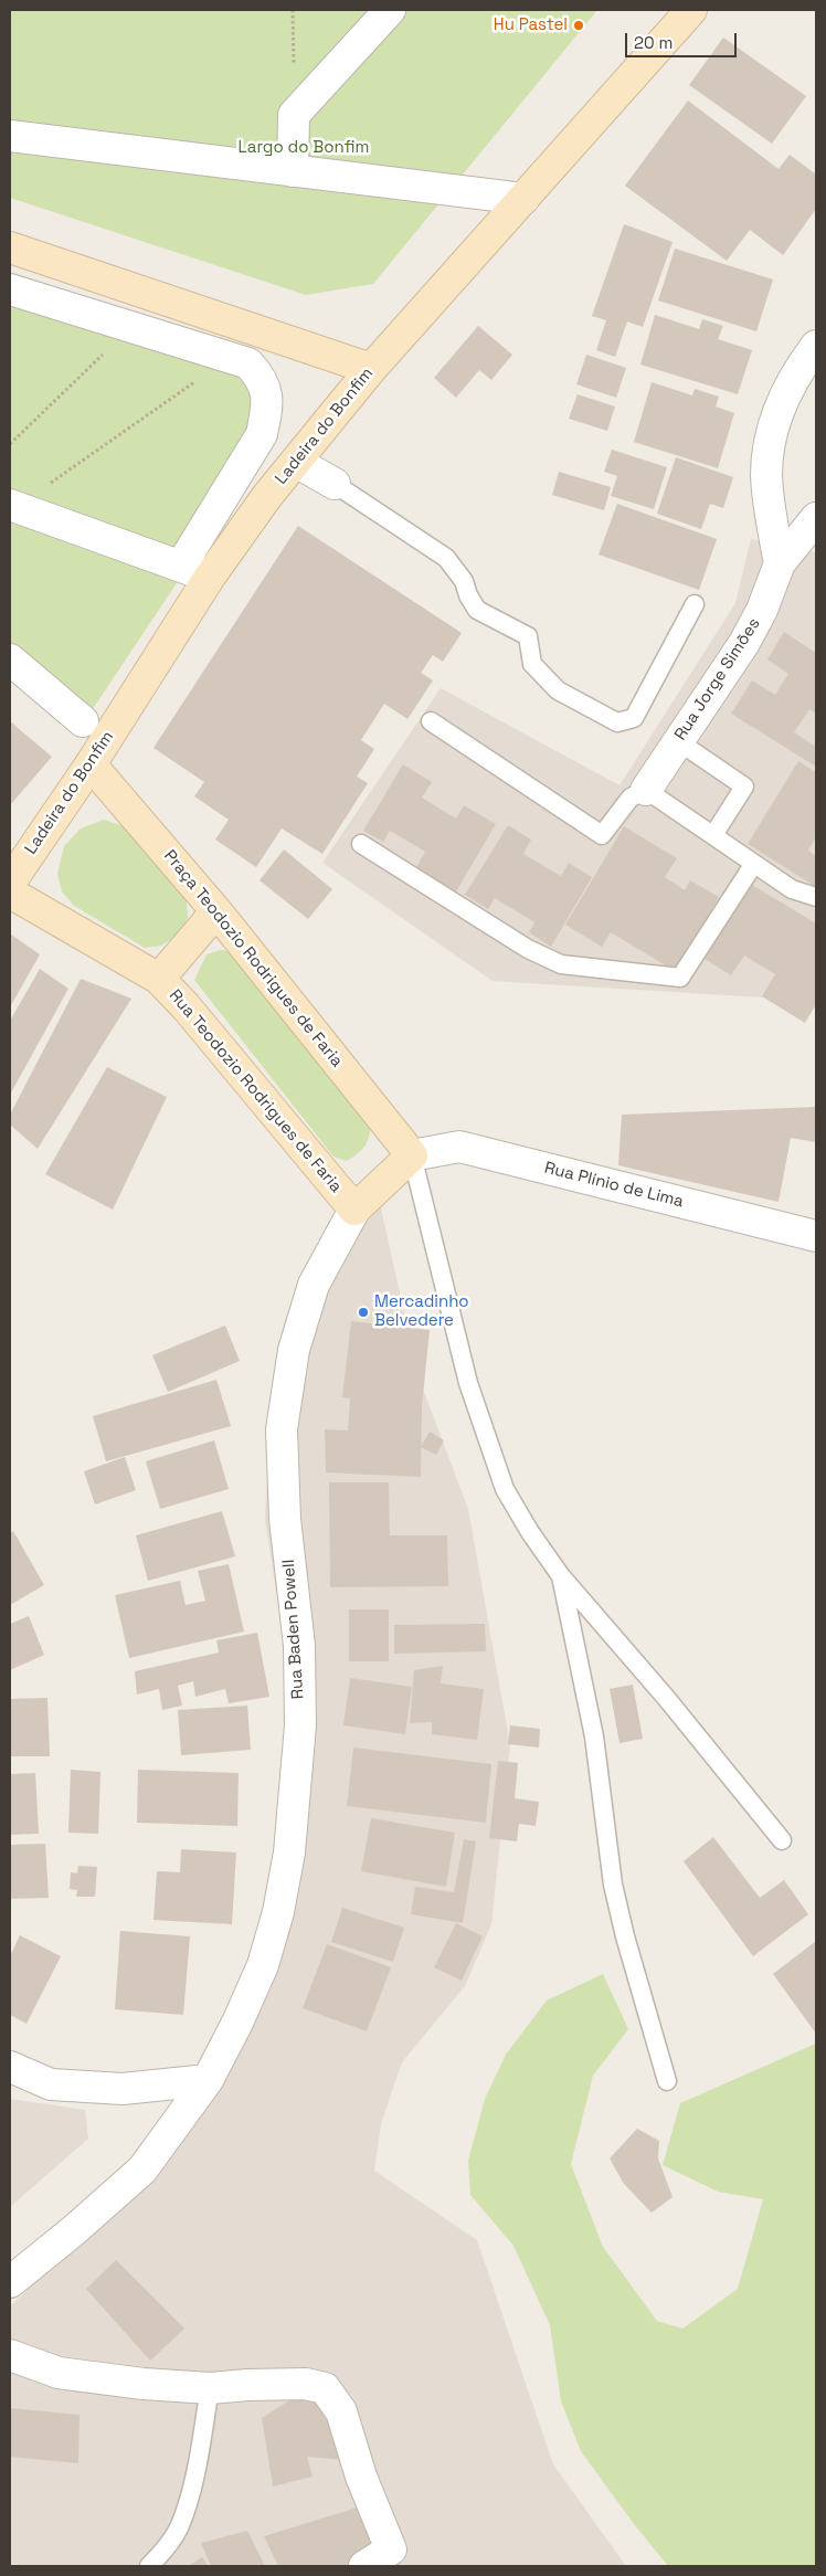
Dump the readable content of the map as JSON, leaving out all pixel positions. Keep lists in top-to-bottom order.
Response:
{
  "streets": {
    "street": [
      "Ladeira do Bonfim",
      "Rua Jorge Simões",
      "Praça Teodozio Rodrigues de Faria",
      "Rua Teodozio Rodrigues de Faria",
      "Rua Plínio de Lima",
      "Rua Baden Powell"
    ]
  },
  "crossings": [
    ["Ladeira do Bonfim", "Praça Teodozio Rodrigues de Faria"],
    ["Praça Teodozio Rodrigues de Faria", "Rua Plínio de Lima"],
    ["Rua Teodozio Rodrigues de Faria", "Rua Baden Powell"]
  ],
  "parks": ["Largo do Bonfim"],
  "places": ["Hu Pastel", "Mercadinho Belvedere"],
  "scale_bar": "20 m"
}
